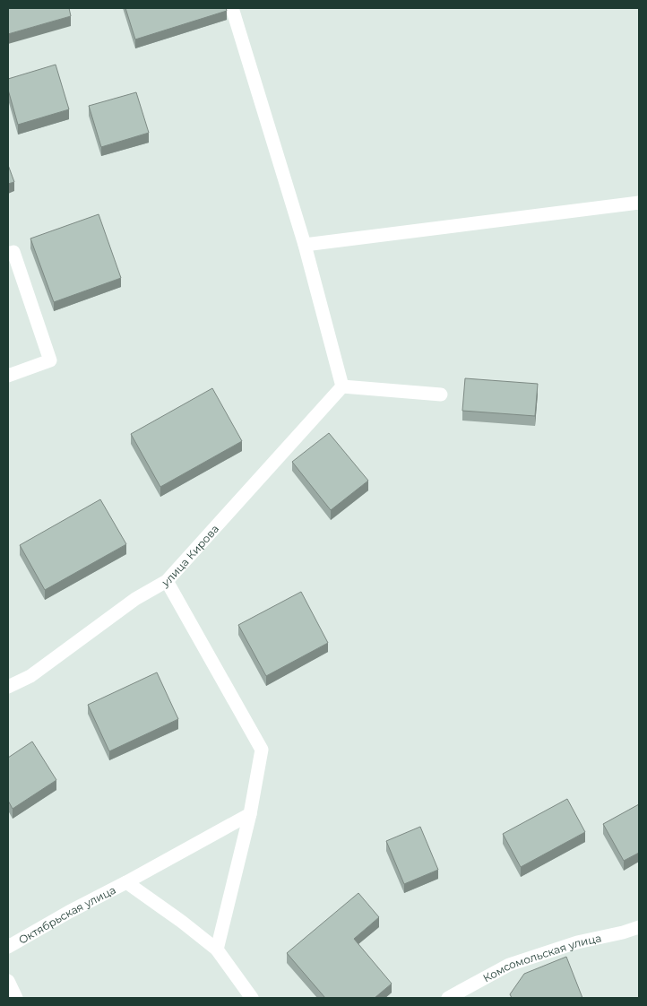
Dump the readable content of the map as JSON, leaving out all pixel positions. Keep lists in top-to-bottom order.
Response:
{
  "streets": {
    "street": ["улица Кирова", "Октябрьская улица", "Комсомольская улица"]
  }
}
